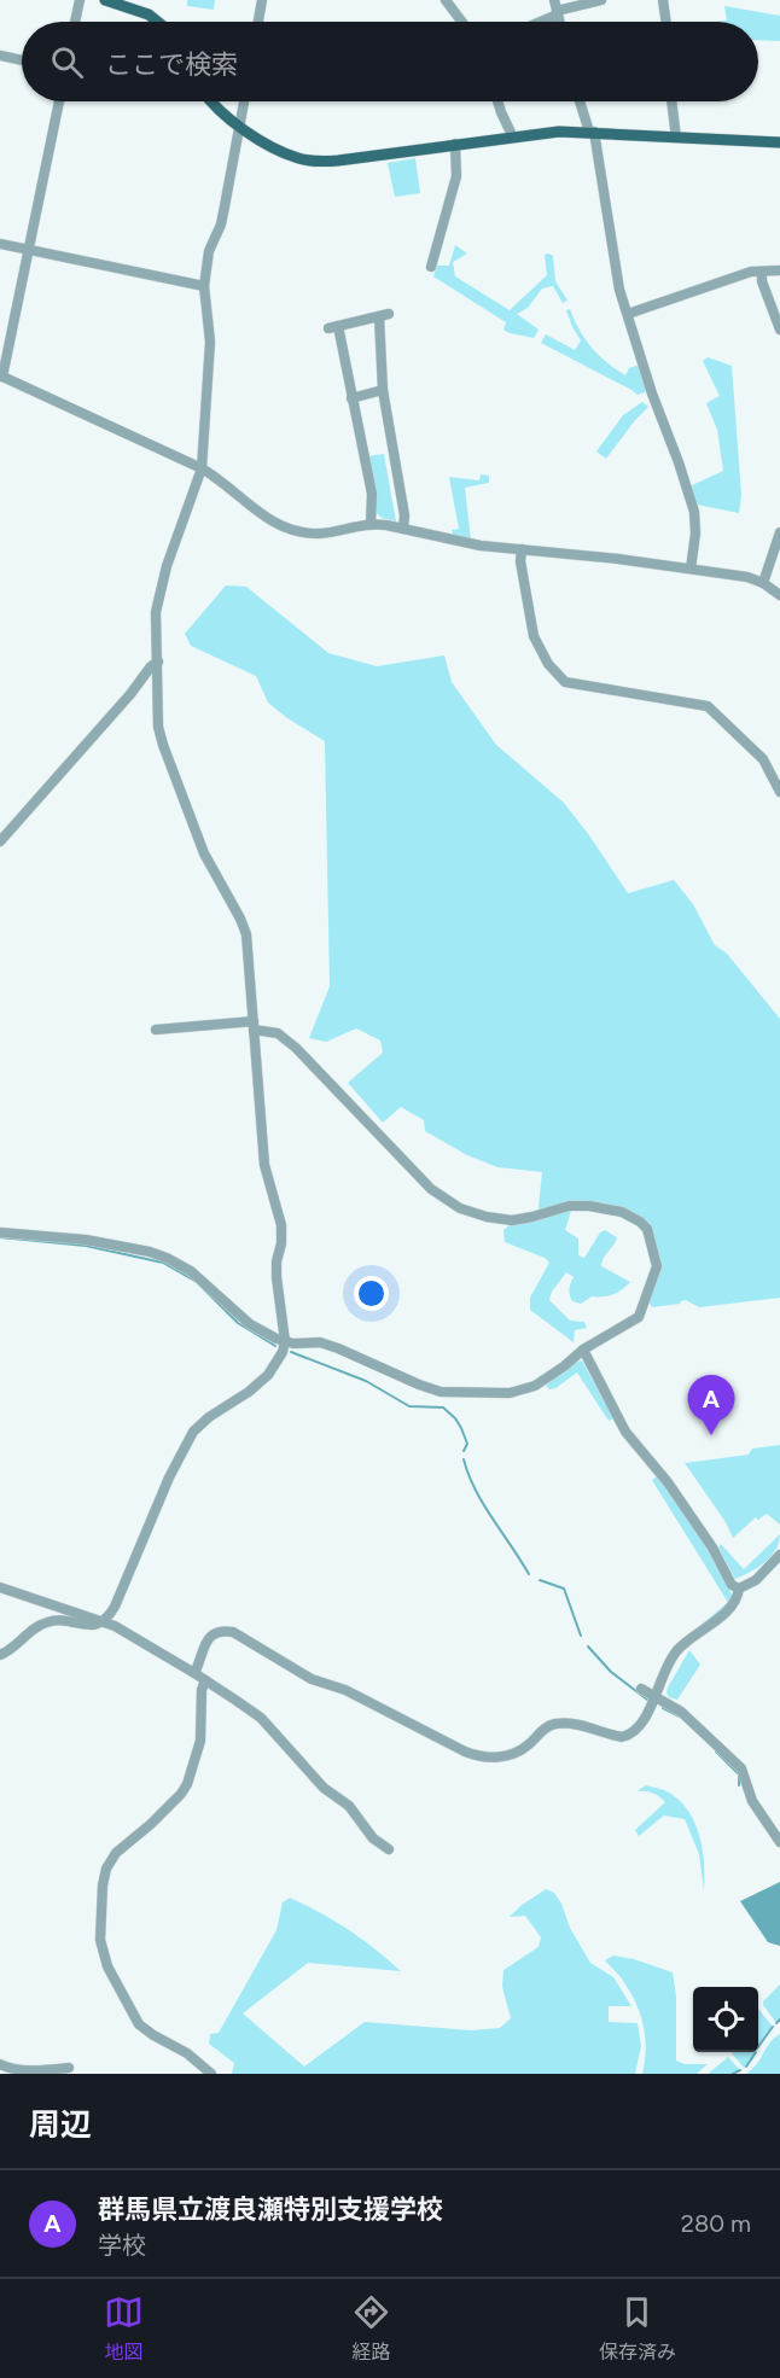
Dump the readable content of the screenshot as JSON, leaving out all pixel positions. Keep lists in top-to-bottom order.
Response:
{
  "page": {
    "search": "ここで検索",
    "pins": "A",
    "heading": "周辺",
    "list": [
      {
        "mark": "A",
        "name": "群馬県立渡良瀬特別支援学校",
        "note": "学校",
        "value": "280 m"
      }
    ],
    "nav": ["地図", "経路", "保存済み"]
  }
}
